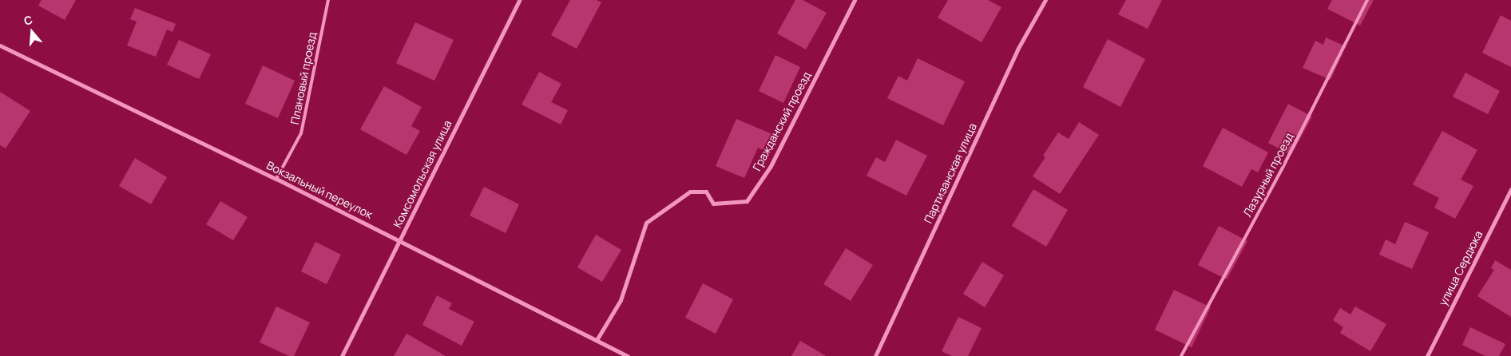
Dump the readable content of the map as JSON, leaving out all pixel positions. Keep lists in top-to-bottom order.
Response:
{
  "streets": {
    "street": [
      "Гражданский проезд",
      "Партизанская улица",
      "Комсомольская улица",
      "Вокзальный переулок",
      "улица Сердюка"
    ],
    "lane": ["Плановый проезд", "Лазурный проезд"]
  },
  "crossings": [
    ["Плановый проезд", "Вокзальный переулок"],
    ["Гражданский проезд", "Вокзальный переулок"],
    ["Комсомольская улица", "Вокзальный переулок"]
  ],
  "north": "top"
}
